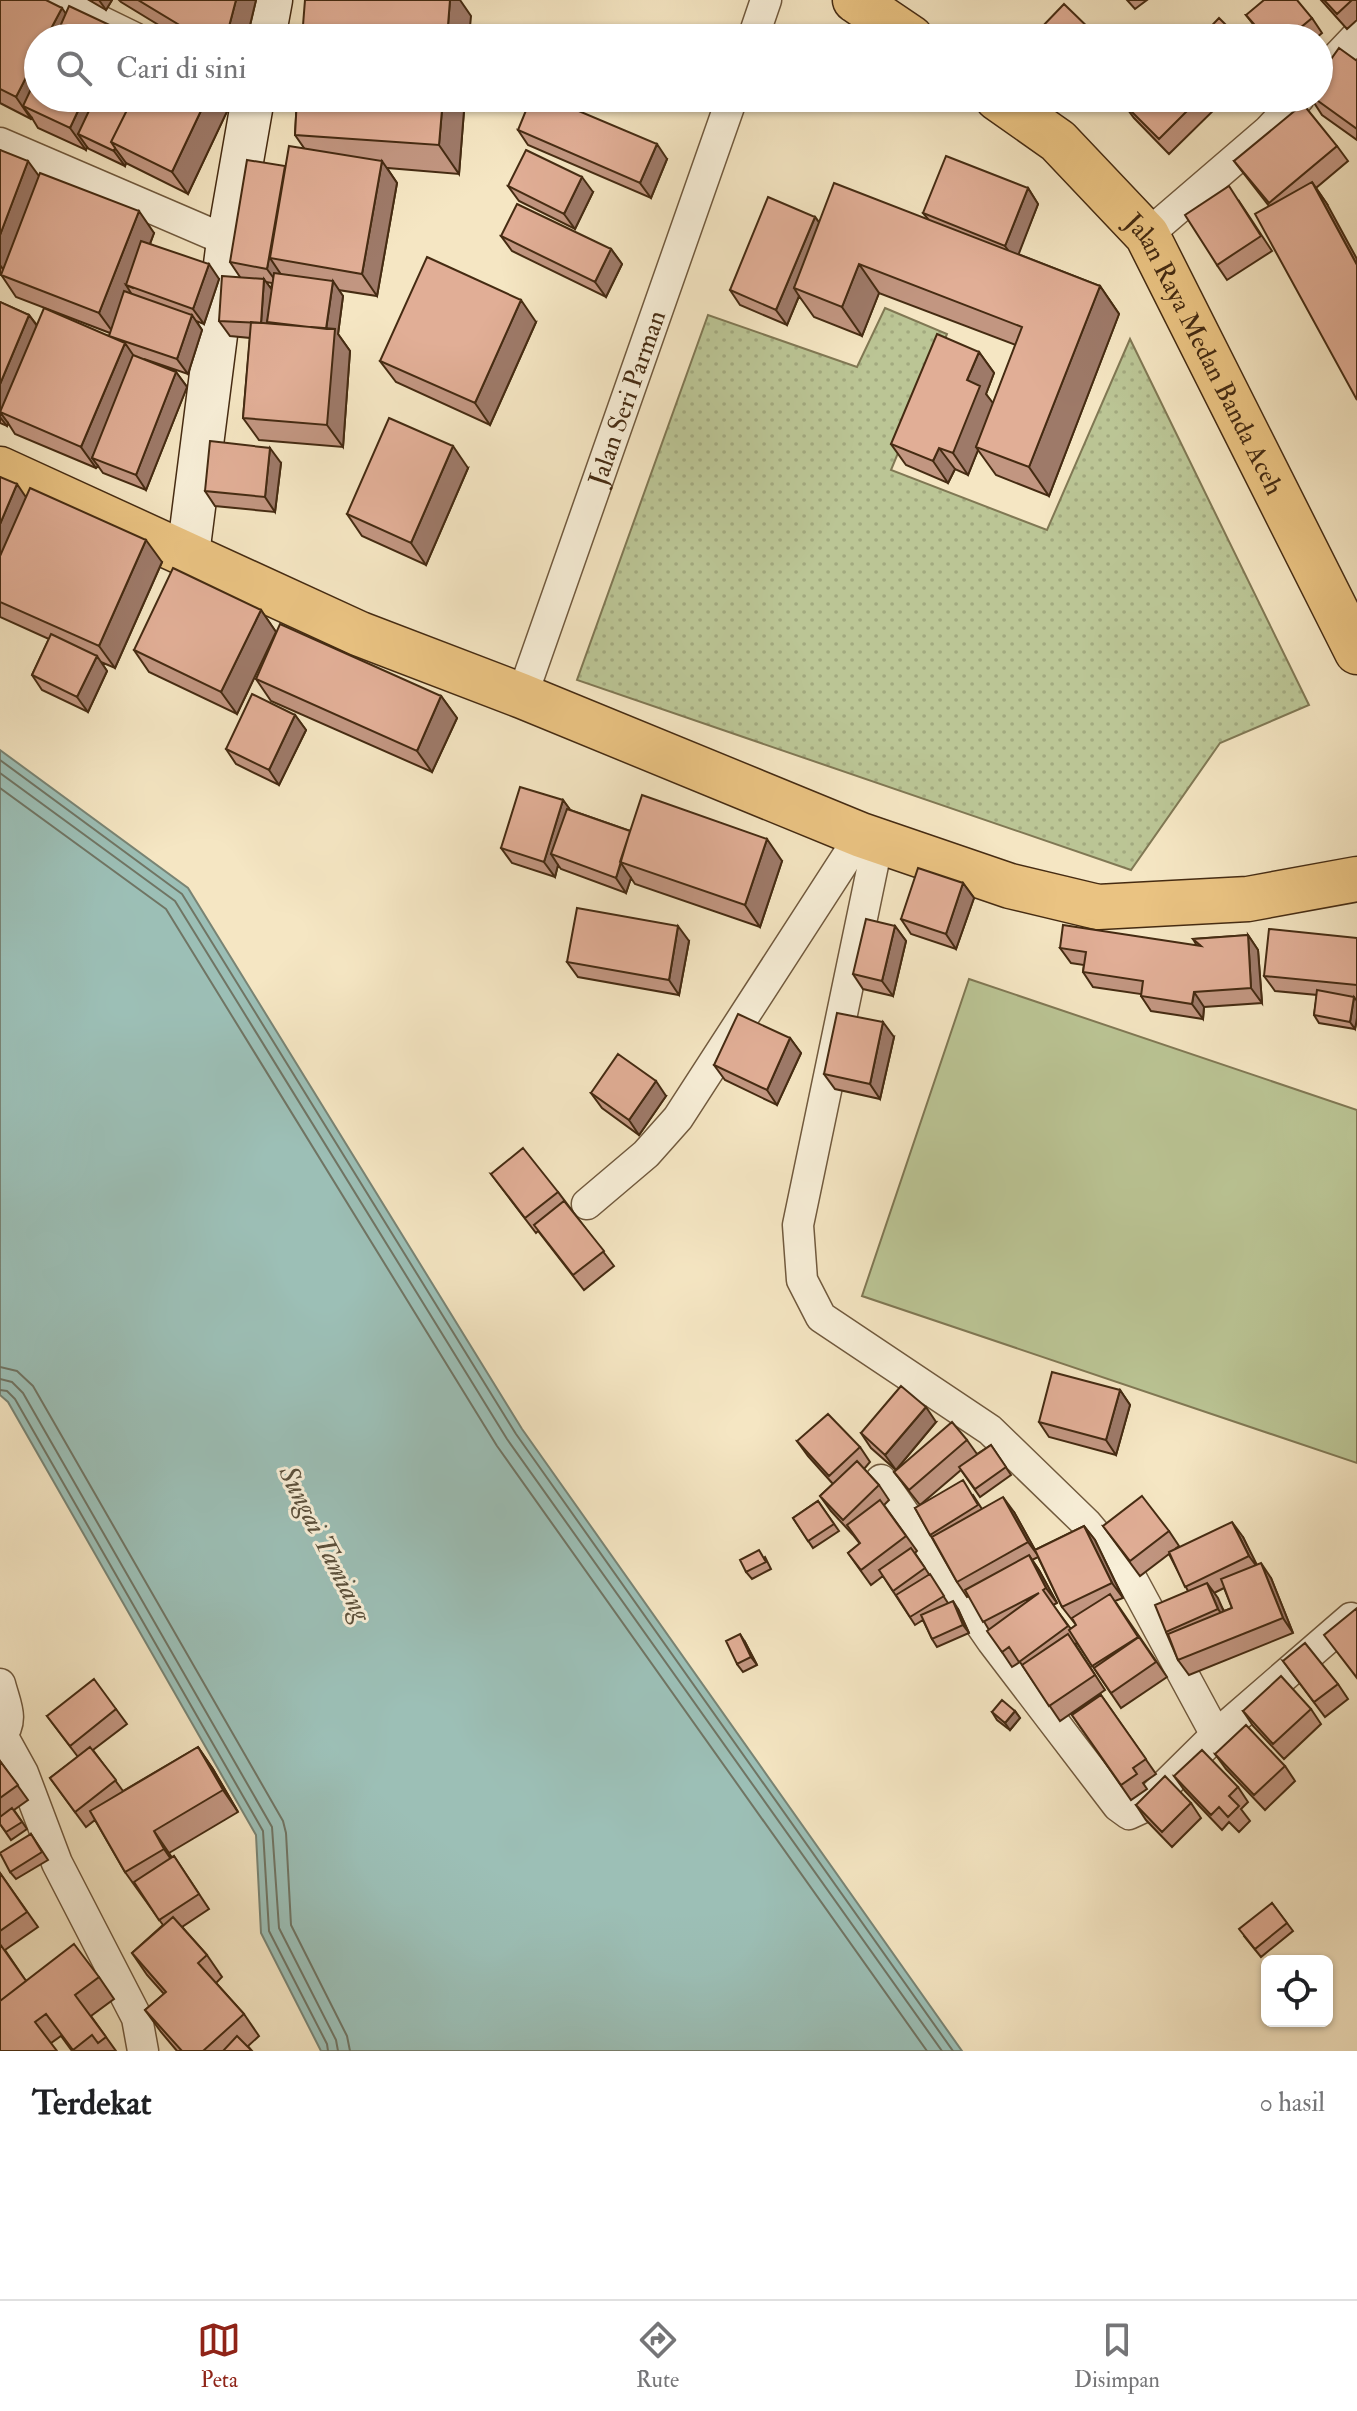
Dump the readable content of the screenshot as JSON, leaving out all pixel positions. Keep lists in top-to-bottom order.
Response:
{
  "streets": {
    "highway": ["Jalan Raya Medan Banda Aceh"],
    "street": ["Jalan Seri Parman"]
  },
  "water": ["Sungai Tamiang"],
  "page": {
    "search": "Cari di sini",
    "heading": ["Terdekat", "0 hasil"],
    "nav": ["Peta", "Rute", "Disimpan"]
  }
}
